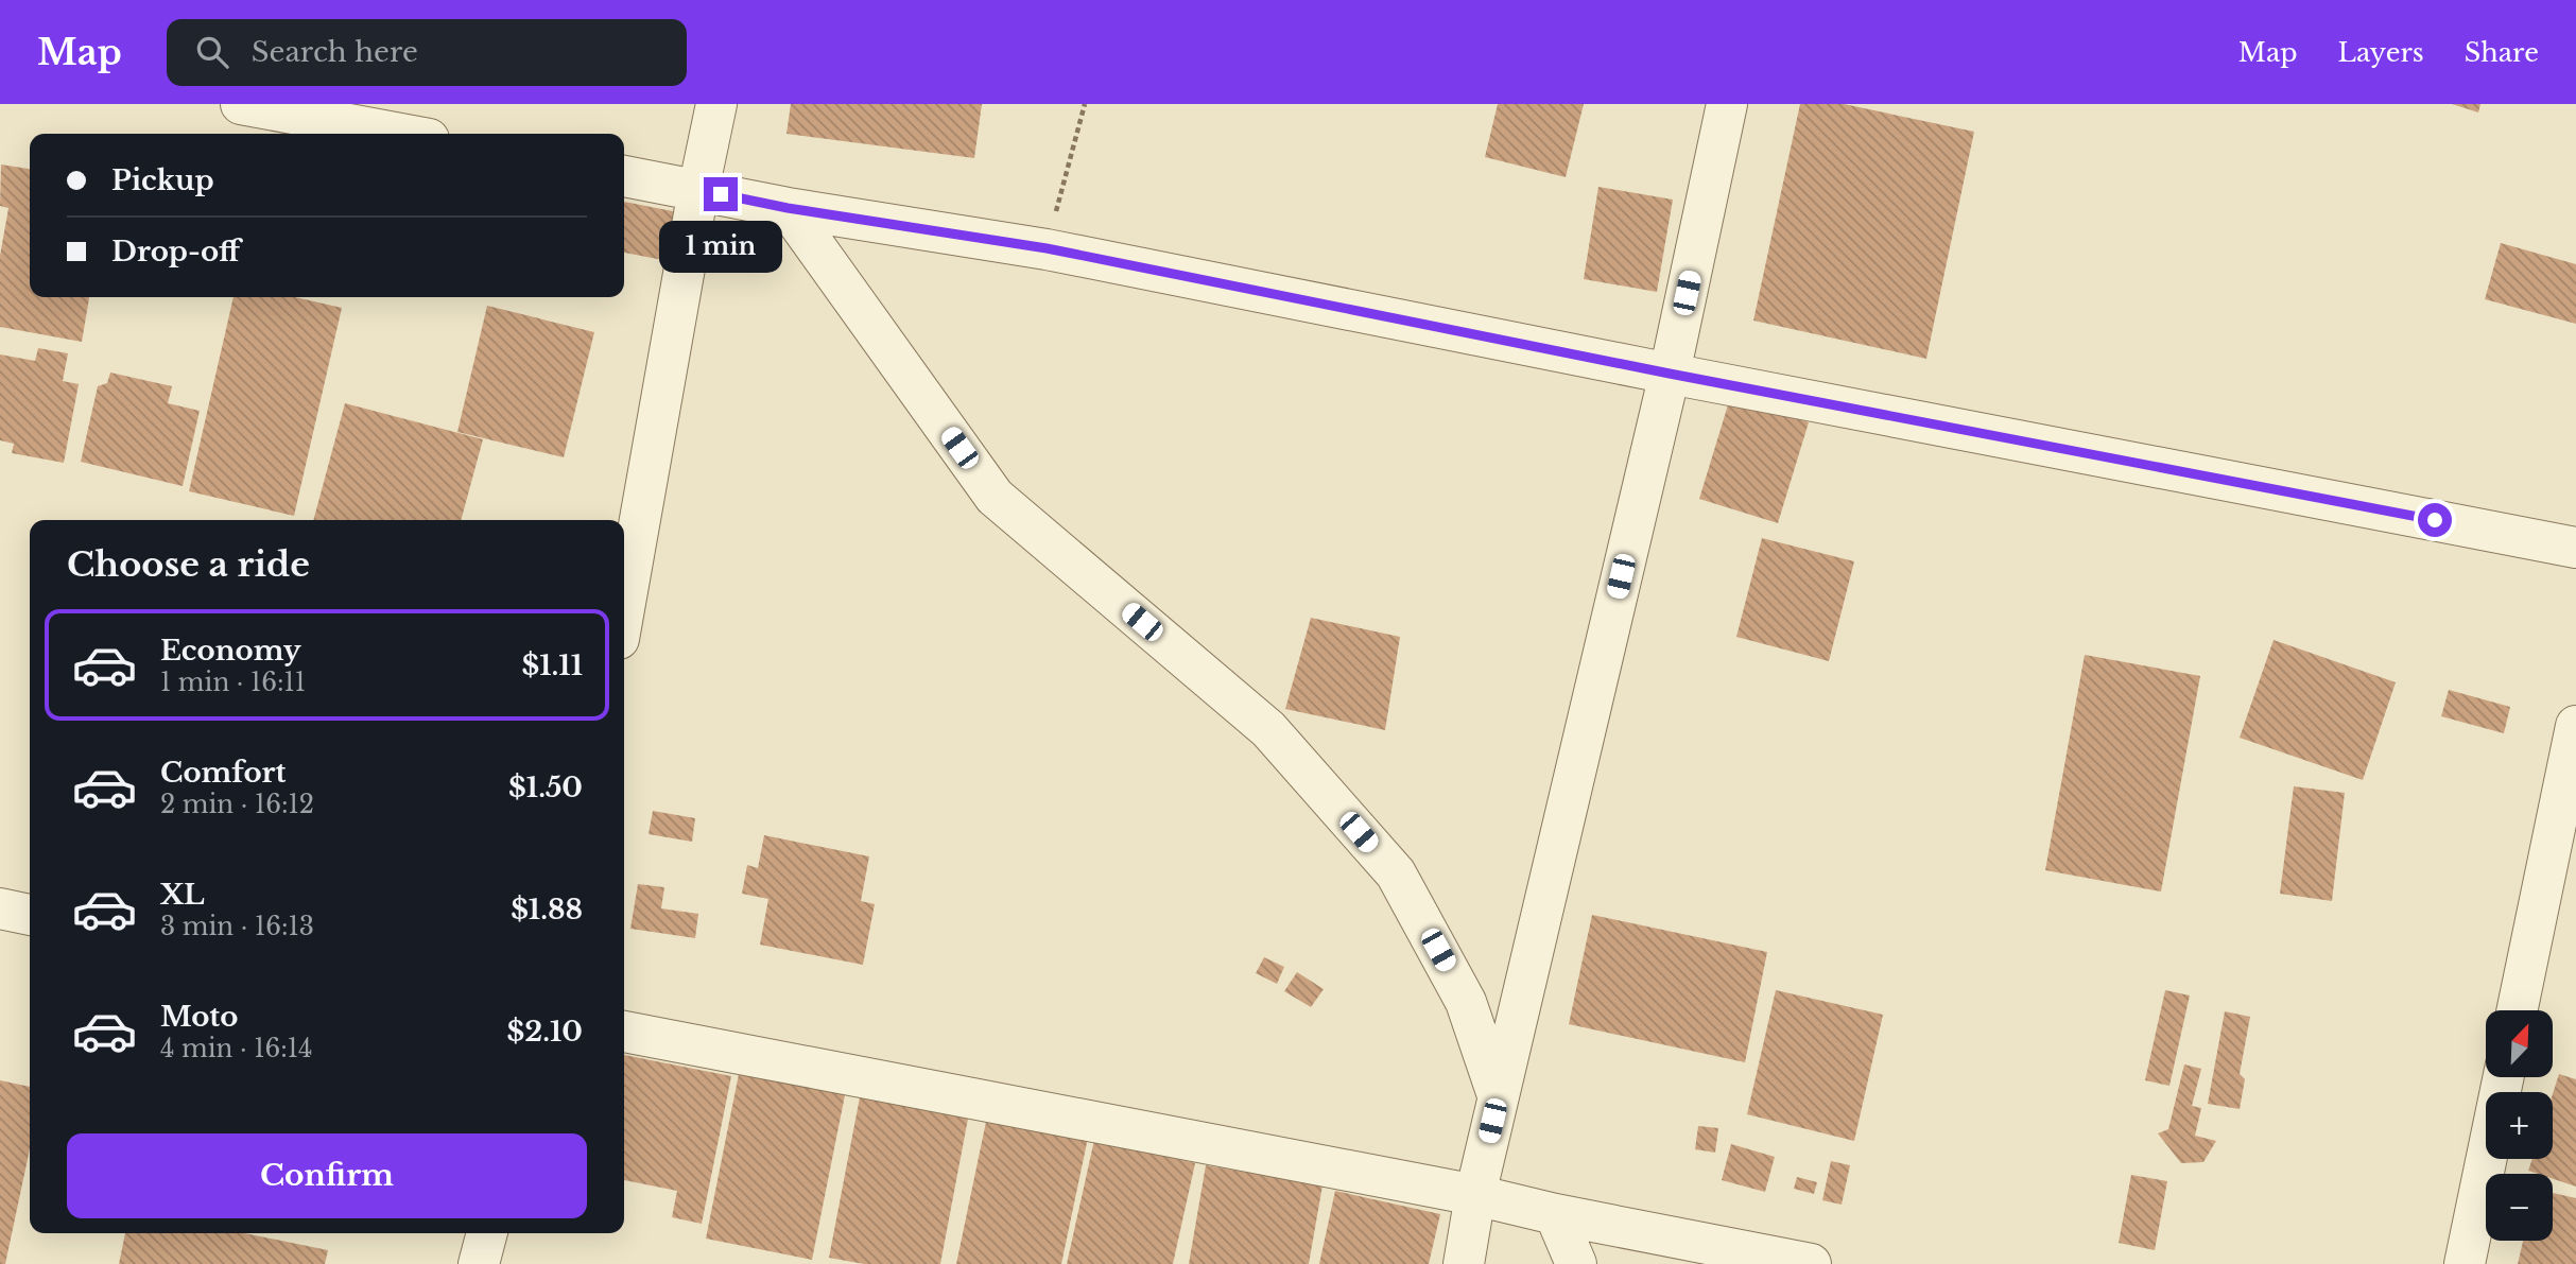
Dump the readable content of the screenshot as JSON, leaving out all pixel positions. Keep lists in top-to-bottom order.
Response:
{
  "north": "top right",
  "page": {
    "header": "Map",
    "search": "Search here",
    "nav": ["Map", "Layers", "Share"],
    "banner": ["Pickup", "Drop-off"],
    "bubble": "1 min",
    "heading": "Choose a ride",
    "list": [
      {
        "name": "Economy",
        "note": "1 min · 16:11",
        "value": "$1.11"
      },
      {
        "name": "Comfort",
        "note": "2 min · 16:12",
        "value": "$1.50"
      },
      {
        "name": "XL",
        "note": "3 min · 16:13",
        "value": "$1.88"
      },
      {
        "name": "Moto",
        "note": "4 min · 16:14",
        "value": "$2.10"
      }
    ],
    "map_buttons": ["+", "−"],
    "buttons": "Confirm"
  }
}
